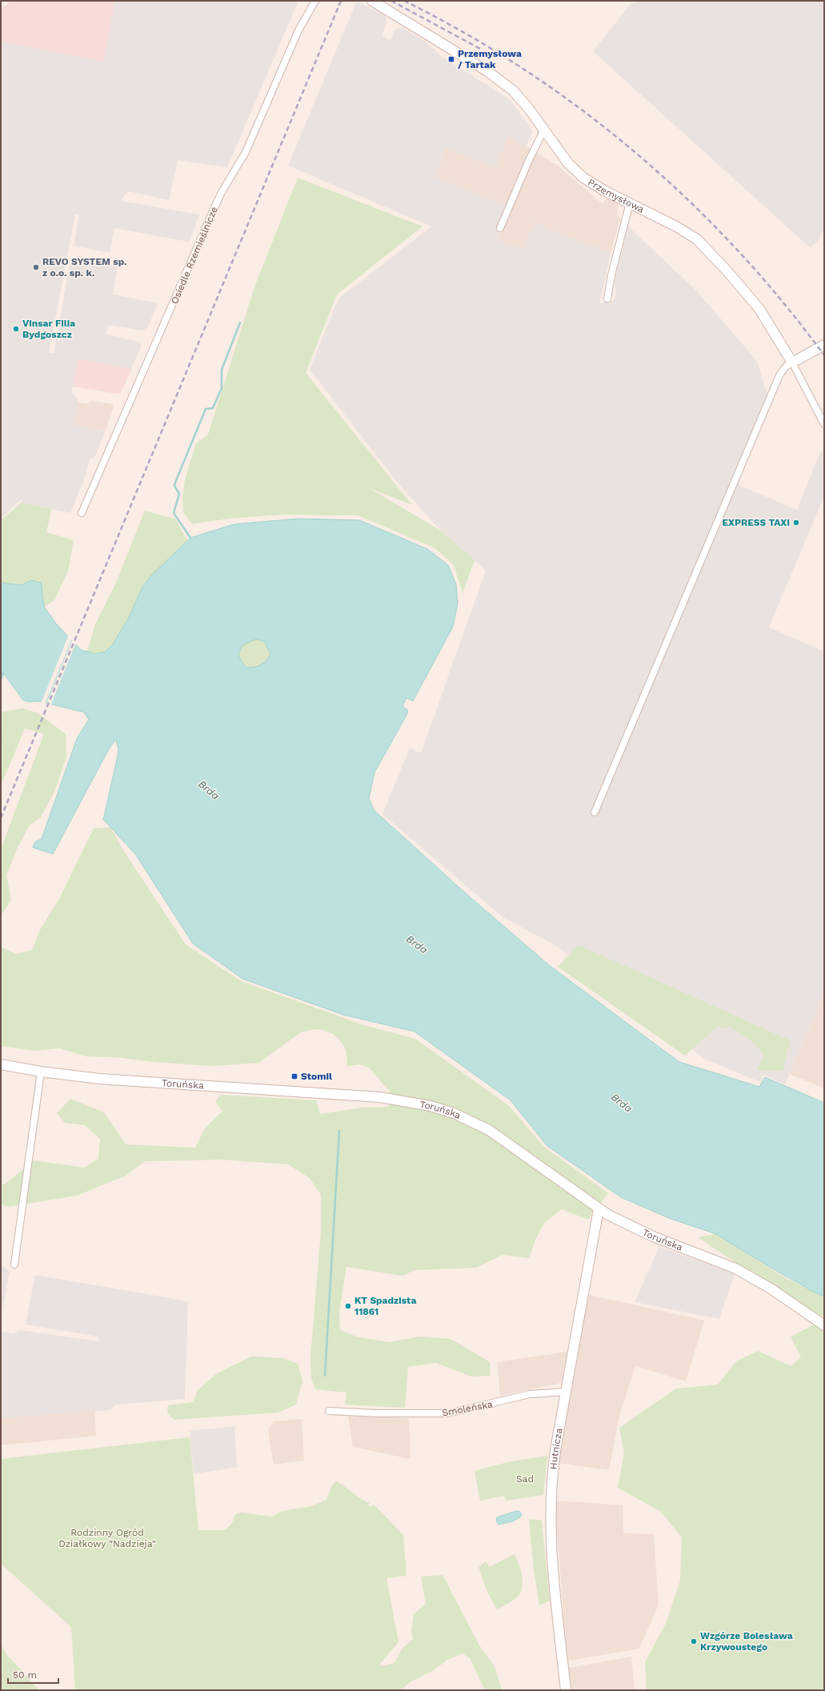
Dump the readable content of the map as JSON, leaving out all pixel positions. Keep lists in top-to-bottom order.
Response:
{
  "streets": {
    "street": [
      "Przemysłowa",
      "Osiedle Rzemieślnicze",
      "Toruńska",
      "Smoleńska",
      "Hutnicza"
    ]
  },
  "crossings": [
    ["Toruńska", "Hutnicza"],
    ["Smoleńska", "Hutnicza"]
  ],
  "water": ["Brda"],
  "parks": ["Sad", "Rodzinny Ogród Działkowy \"Nadzieja\""],
  "places": {
    "transit": ["Przemysłowa / Tartak", "Stomil"],
    "other": [
      "REVO SYSTEM sp. z o.o. sp. k.",
      "Vinsar Filia Bydgoszcz",
      "EXPRESS TAXI",
      "KT Spadzista 11861",
      "Wzgórze Bolesława Krzywoustego"
    ]
  },
  "scale_bar": "50 m"
}
